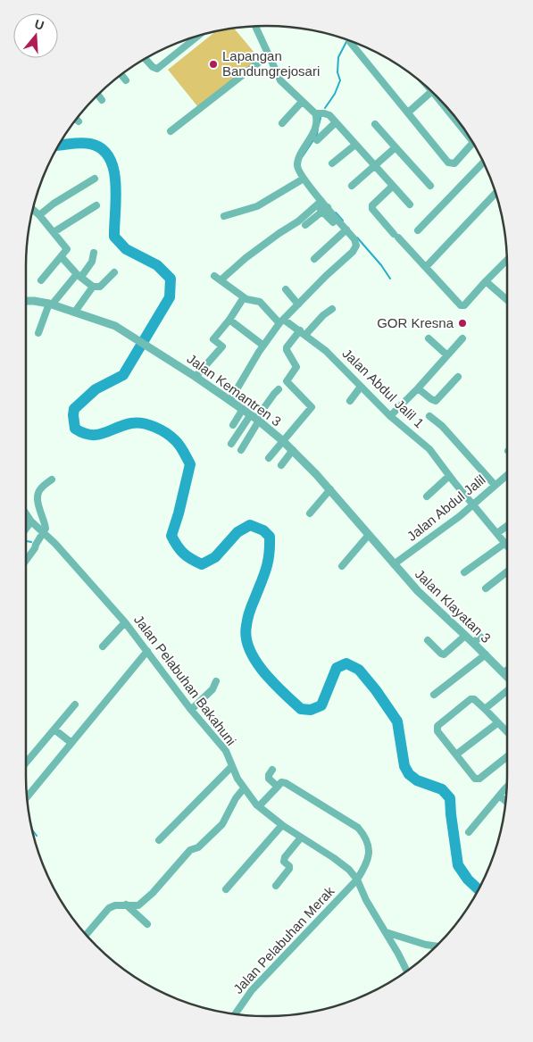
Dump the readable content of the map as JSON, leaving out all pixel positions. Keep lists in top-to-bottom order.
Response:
{
  "streets": {
    "street": [
      "Jalan Abdul Jalil 1",
      "Jalan Kemantren 3",
      "Jalan Abdul Jalil",
      "Jalan Klayatan 3",
      "Jalan Pelabuhan Bakahuni",
      "Jalan Pelabuhan Merak"
    ]
  },
  "crossings": [
    ["Jalan Abdul Jalil 1", "Jalan Abdul Jalil"],
    ["Jalan Kemantren 3", "Jalan Abdul Jalil"],
    ["Jalan Kemantren 3", "Jalan Klayatan 3"],
    ["Jalan Abdul Jalil", "Jalan Klayatan 3"],
    ["Jalan Pelabuhan Bakahuni", "Jalan Pelabuhan Merak"]
  ],
  "places": ["Lapangan Bandungrejosari", "GOR Kresna"],
  "north": "top"
}
